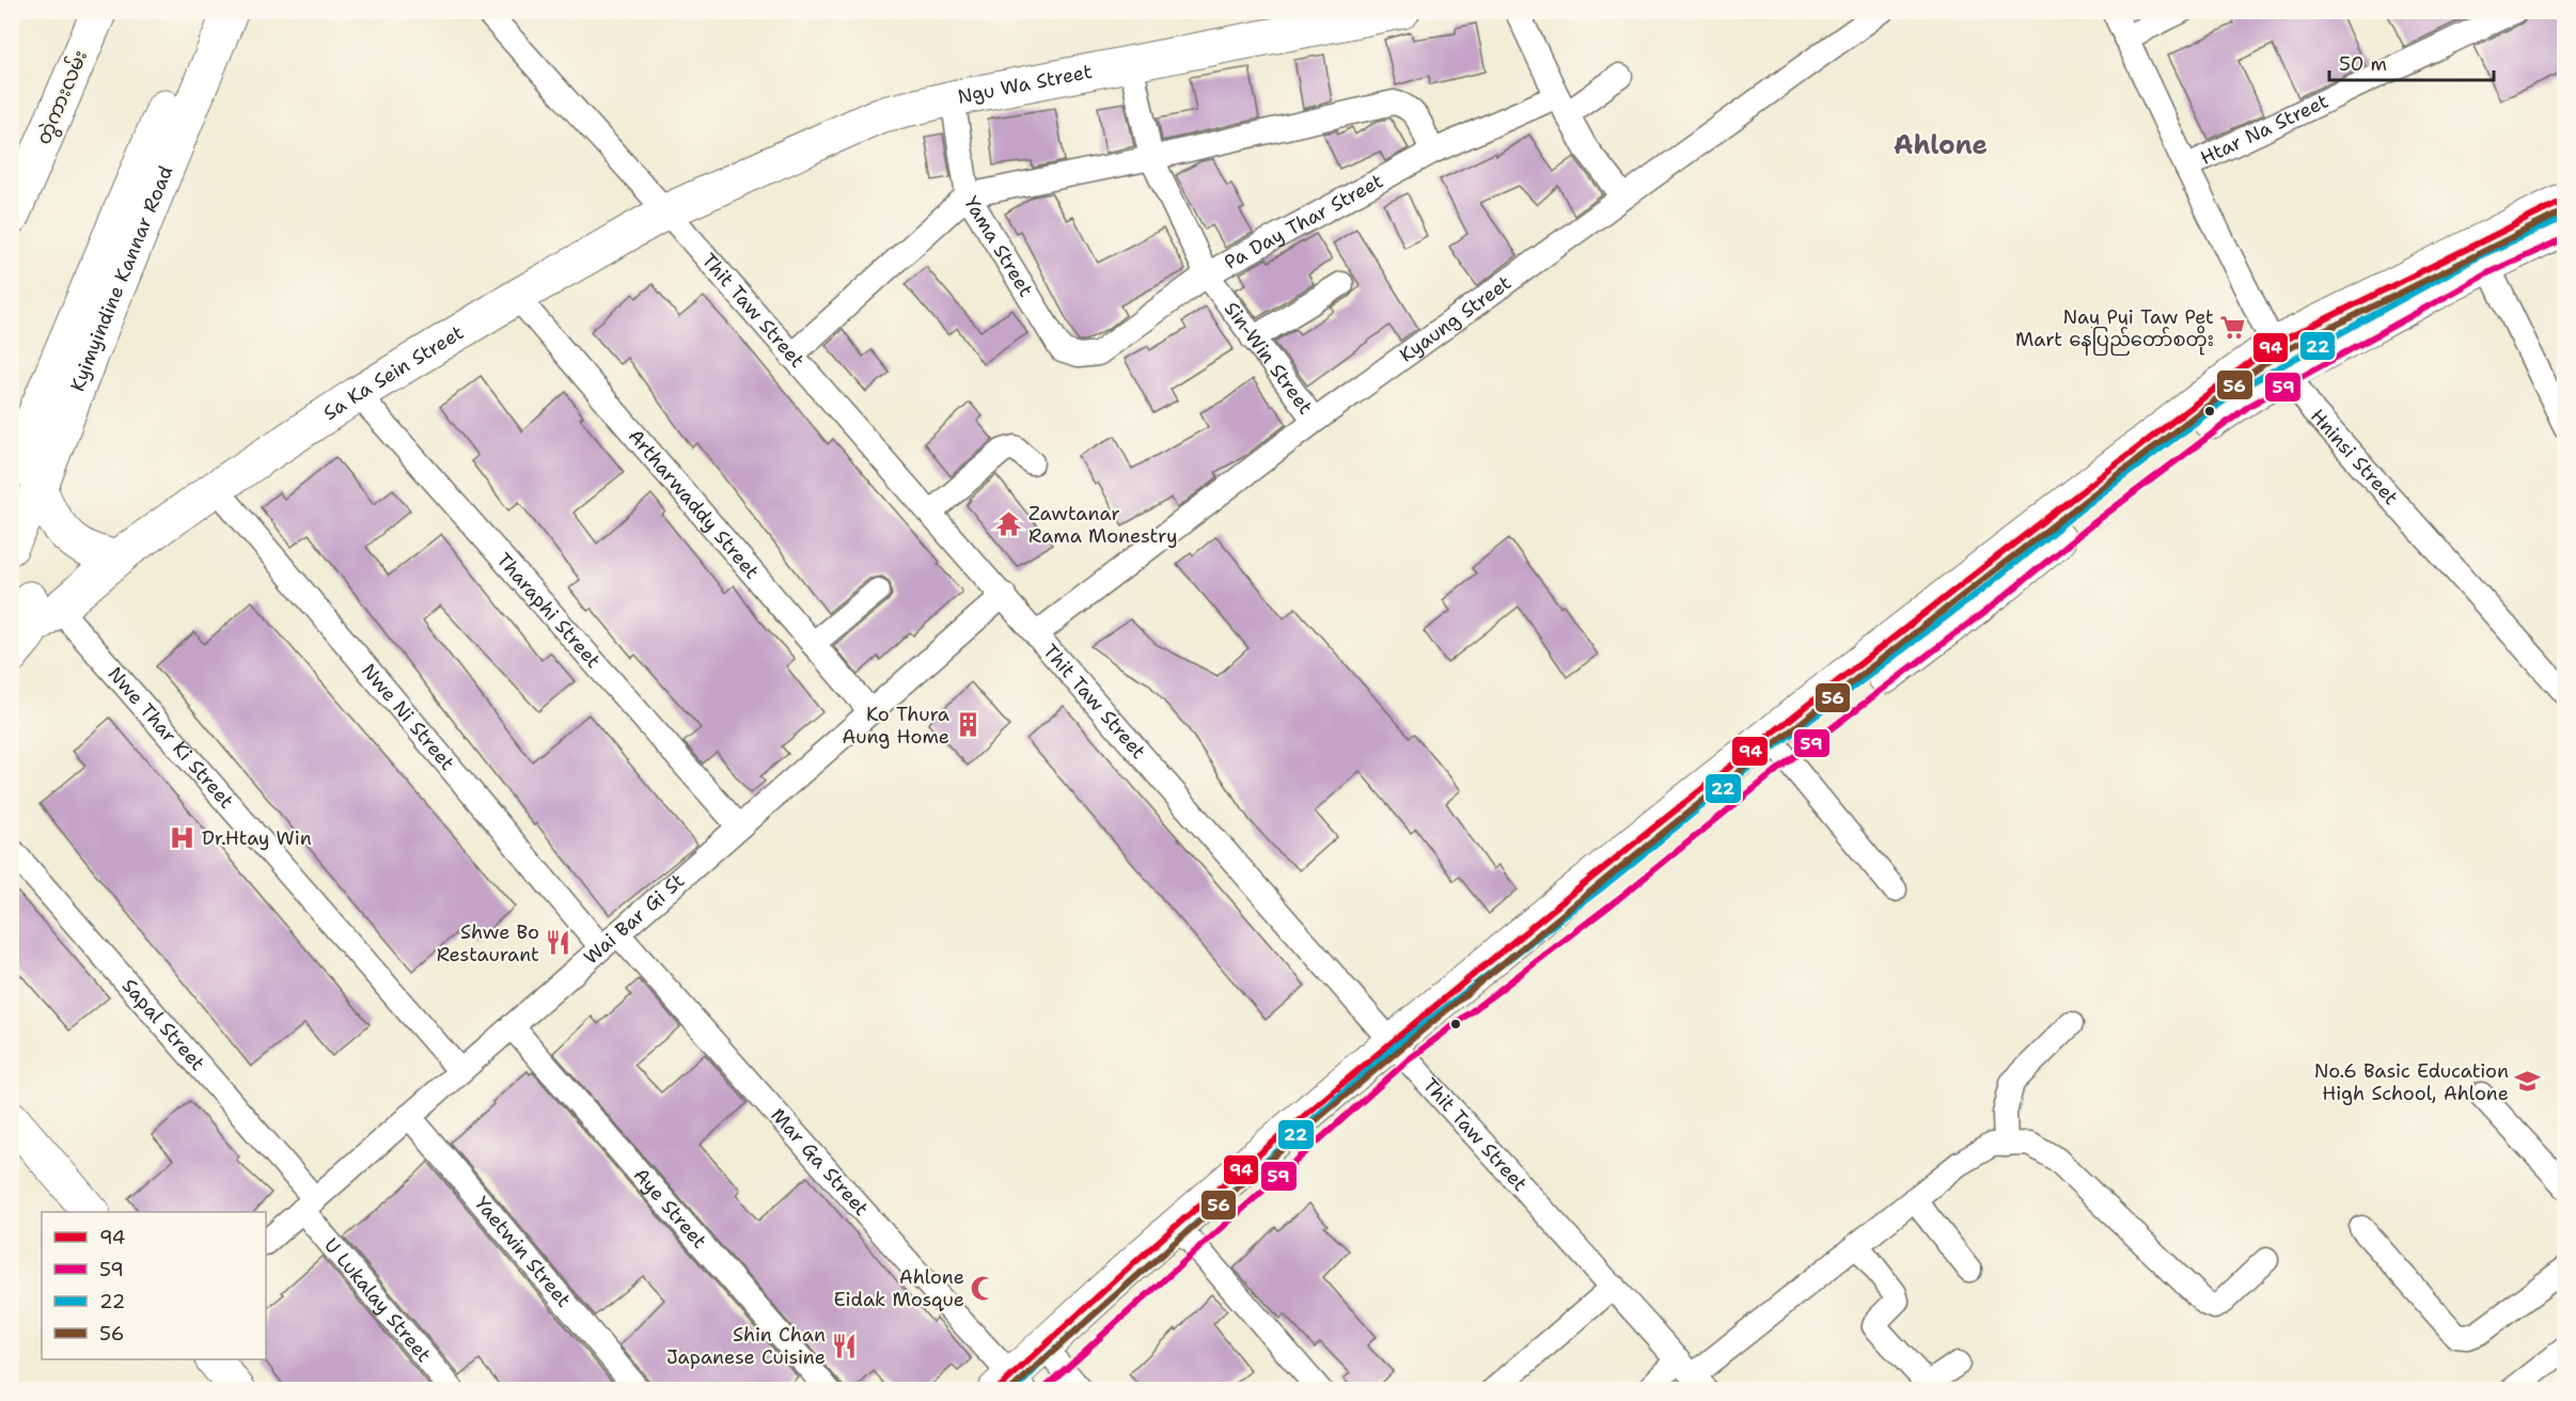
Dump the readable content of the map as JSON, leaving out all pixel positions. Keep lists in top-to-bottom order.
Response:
{
  "streets": {
    "main road": [
      "Ngu Wa Street",
      "တွဲကားလမ်း",
      "Kyimyindine Kannar Road",
      "Sa Ka Sein Street"
    ],
    "street": [
      "Htar Na Street",
      "Pa Day Thar Street",
      "Yama Street",
      "Thit Taw Street",
      "Kyaung Street",
      "Sin-Win Street",
      "Hninsi Street",
      "Artharwaddy Street",
      "Tharaphi Street",
      "Nwe Ni Street",
      "Nwe Thar Ki Street",
      "Wai Bar Gi St",
      "Sapal Street",
      "Mar Ga Street",
      "Aye Street",
      "Yaetwin Street",
      "U Lukalay Street"
    ]
  },
  "crossings": [
    ["Ngu Wa Street", "Yama Street"],
    ["Ngu Wa Street", "Thit Taw Street"],
    ["Ngu Wa Street", "Sin-Win Street"],
    ["Ngu Wa Street", "Sa Ka Sein Street"],
    ["Htar Na Street", "Hninsi Street"],
    ["Pa Day Thar Street", "Yama Street"],
    ["Pa Day Thar Street", "Sin-Win Street"],
    ["Thit Taw Street", "Kyaung Street"],
    ["Thit Taw Street", "Sa Ka Sein Street"],
    ["Thit Taw Street", "Wai Bar Gi St"],
    ["Kyaung Street", "Sin-Win Street"],
    ["Sa Ka Sein Street", "Artharwaddy Street"],
    ["Sa Ka Sein Street", "Tharaphi Street"],
    ["Sa Ka Sein Street", "Nwe Ni Street"],
    ["Sa Ka Sein Street", "Nwe Thar Ki Street"],
    ["Artharwaddy Street", "Wai Bar Gi St"],
    ["Tharaphi Street", "Wai Bar Gi St"],
    ["Nwe Ni Street", "Wai Bar Gi St"],
    ["Nwe Ni Street", "Mar Ga Street"],
    ["Nwe Thar Ki Street", "Wai Bar Gi St"],
    ["Wai Bar Gi St", "Sapal Street"],
    ["Wai Bar Gi St", "Mar Ga Street"],
    ["Wai Bar Gi St", "Aye Street"],
    ["Wai Bar Gi St", "Yaetwin Street"],
    ["Wai Bar Gi St", "U Lukalay Street"],
    ["Sapal Street", "U Lukalay Street"]
  ],
  "districts": ["Ahlone"],
  "places": {
    "supermarket": ["Nay Pyi Taw Pet Mart နေပြည်တော်စတိုး"],
    "temple": ["Zawtanar Rama Monestry"],
    "building": ["Ko Thura Aung Home"],
    "hospital": ["Dr.Htay Win"],
    "restaurant": ["Shwe Bo Restaurant", "Shin Chan Japanese Cuisine"],
    "school or university": ["No.6 Basic Education High School, Ahlone"],
    "mosque": ["Ahlone Eidak Mosque"]
  },
  "lines": [
    "transit line 94",
    "transit line 56",
    "transit line 22",
    "transit line 59"
  ],
  "legend": [
    "94",
    "59",
    "22",
    "56"
  ],
  "scale_bar": "50 m"
}
